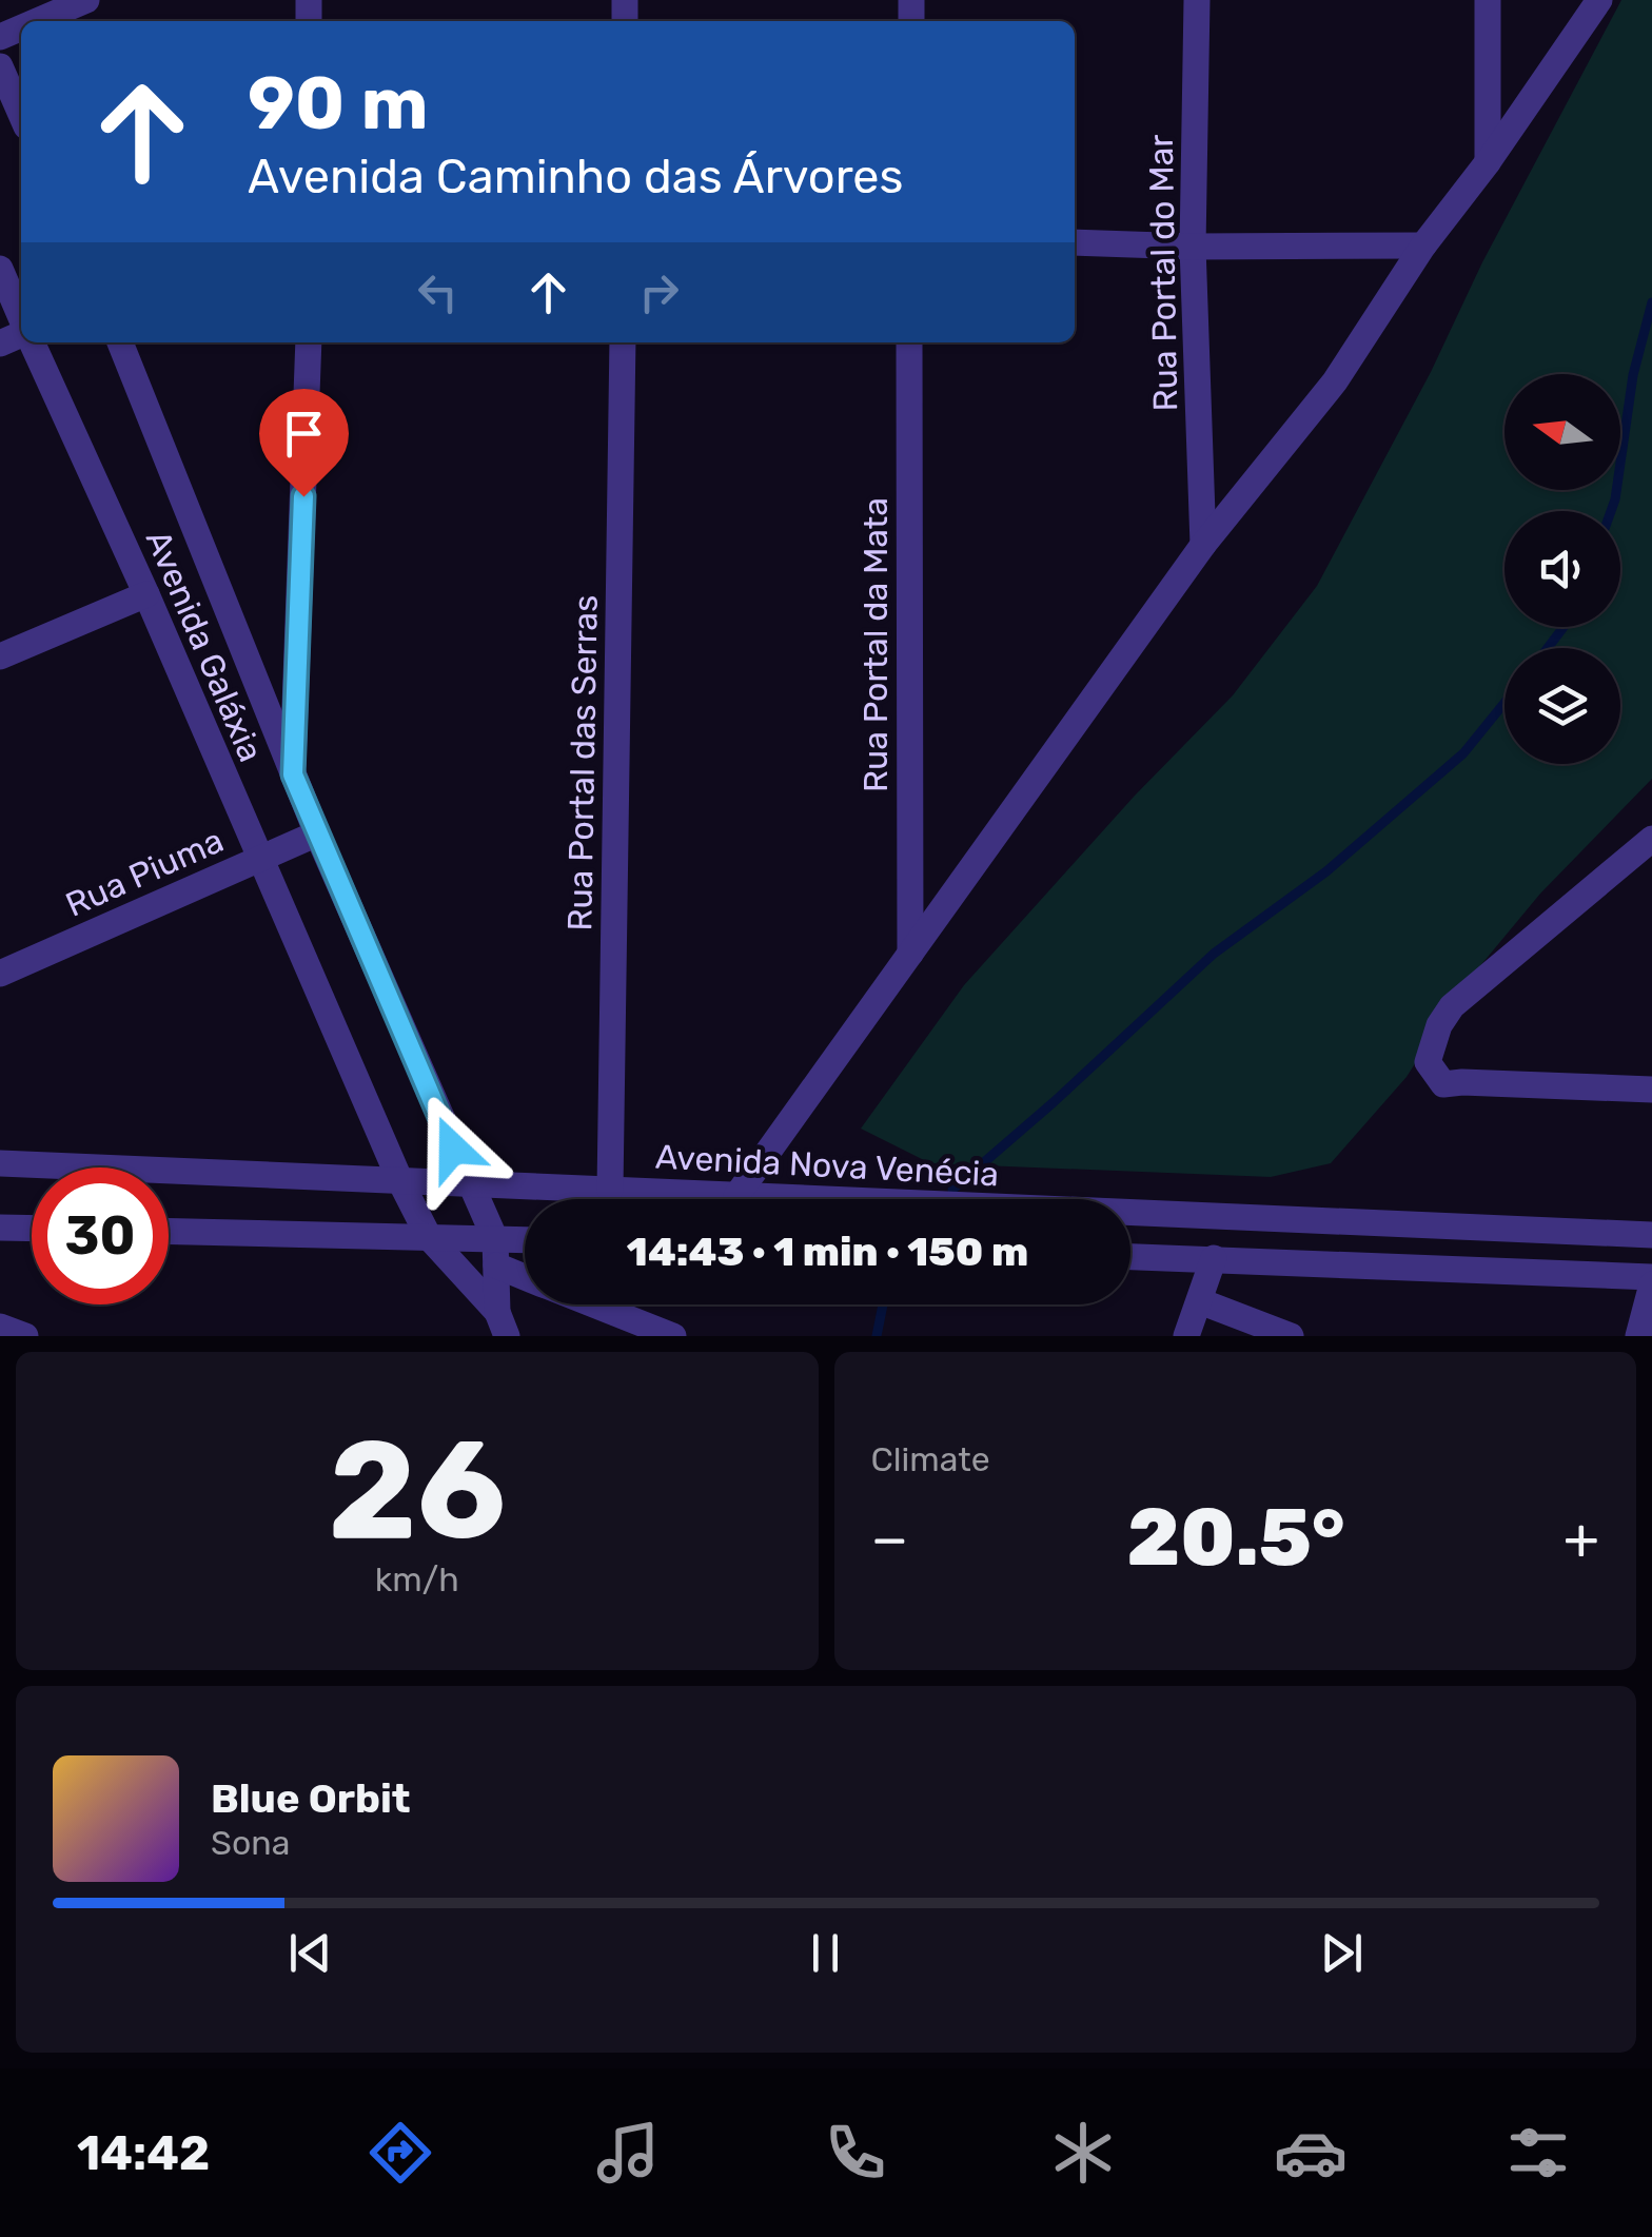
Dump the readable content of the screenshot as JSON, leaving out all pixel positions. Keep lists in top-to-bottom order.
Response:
{
  "streets": {
    "street": [
      "Rua Portal do Mar",
      "Rua Portal da Mata",
      "Avenida Galáxia",
      "Rua Portal das Serras",
      "Rua Piuma",
      "Avenida Nova Venécia"
    ]
  },
  "crossings": [
    ["Avenida Galáxia", "Rua Piuma"],
    ["Avenida Galáxia", "Avenida Nova Venécia"],
    ["Rua Portal das Serras", "Avenida Nova Venécia"]
  ],
  "north": "left",
  "page": {
    "turn": ["90 m", "Avenida Caminho das Árvores"],
    "limit": "30",
    "trip": "14:43 · 1 min · 150 m",
    "tile": [
      ["26", "km/h"],
      "Climate"
    ],
    "heat": ["−", "20.5°", "+"],
    "song": ["Blue Orbit", "Sona"],
    "tabs": "14:42"
  }
}
